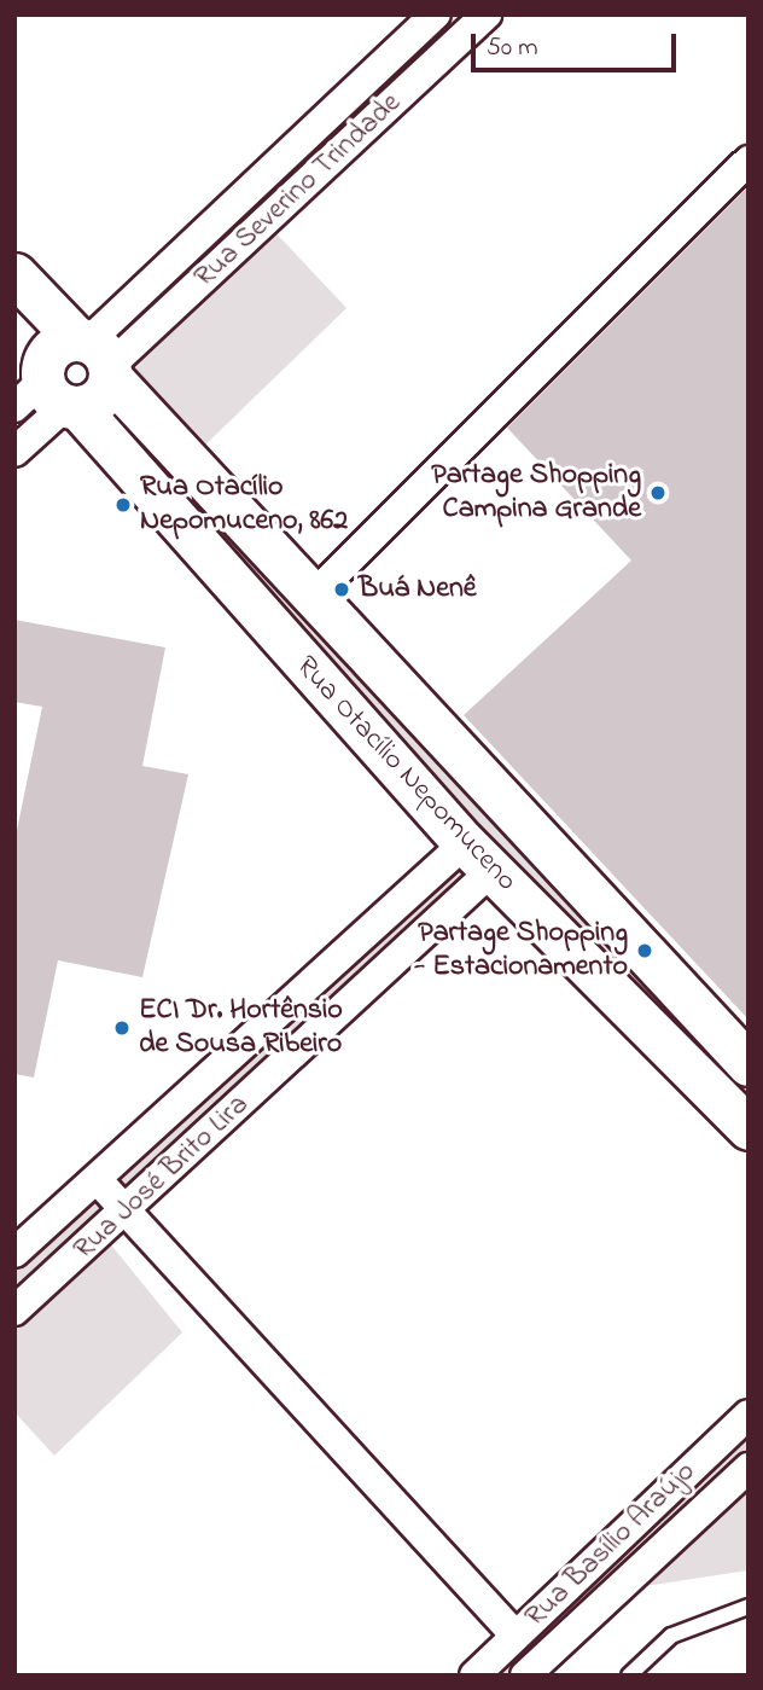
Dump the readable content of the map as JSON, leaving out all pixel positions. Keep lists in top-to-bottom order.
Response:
{
  "streets": {
    "street": [
      "Rua Severino Trindade",
      "Rua Otacílio Nepomuceno",
      "Rua José Brito Lira",
      "Rua Basílio Araújo"
    ]
  },
  "crossings": [
    ["Rua Severino Trindade", "Rua Otacílio Nepomuceno"],
    ["Rua Otacílio Nepomuceno", "Rua José Brito Lira"]
  ],
  "places": [
    "Partage Shopping Campina Grande",
    "Rua Otacílio Nepomuceno, 862",
    "Buá Nenê",
    "Partage Shopping - Estacionamento",
    "ECI Dr. Hortênsio de Sousa Ribeiro"
  ],
  "scale_bar": "50 m"
}
